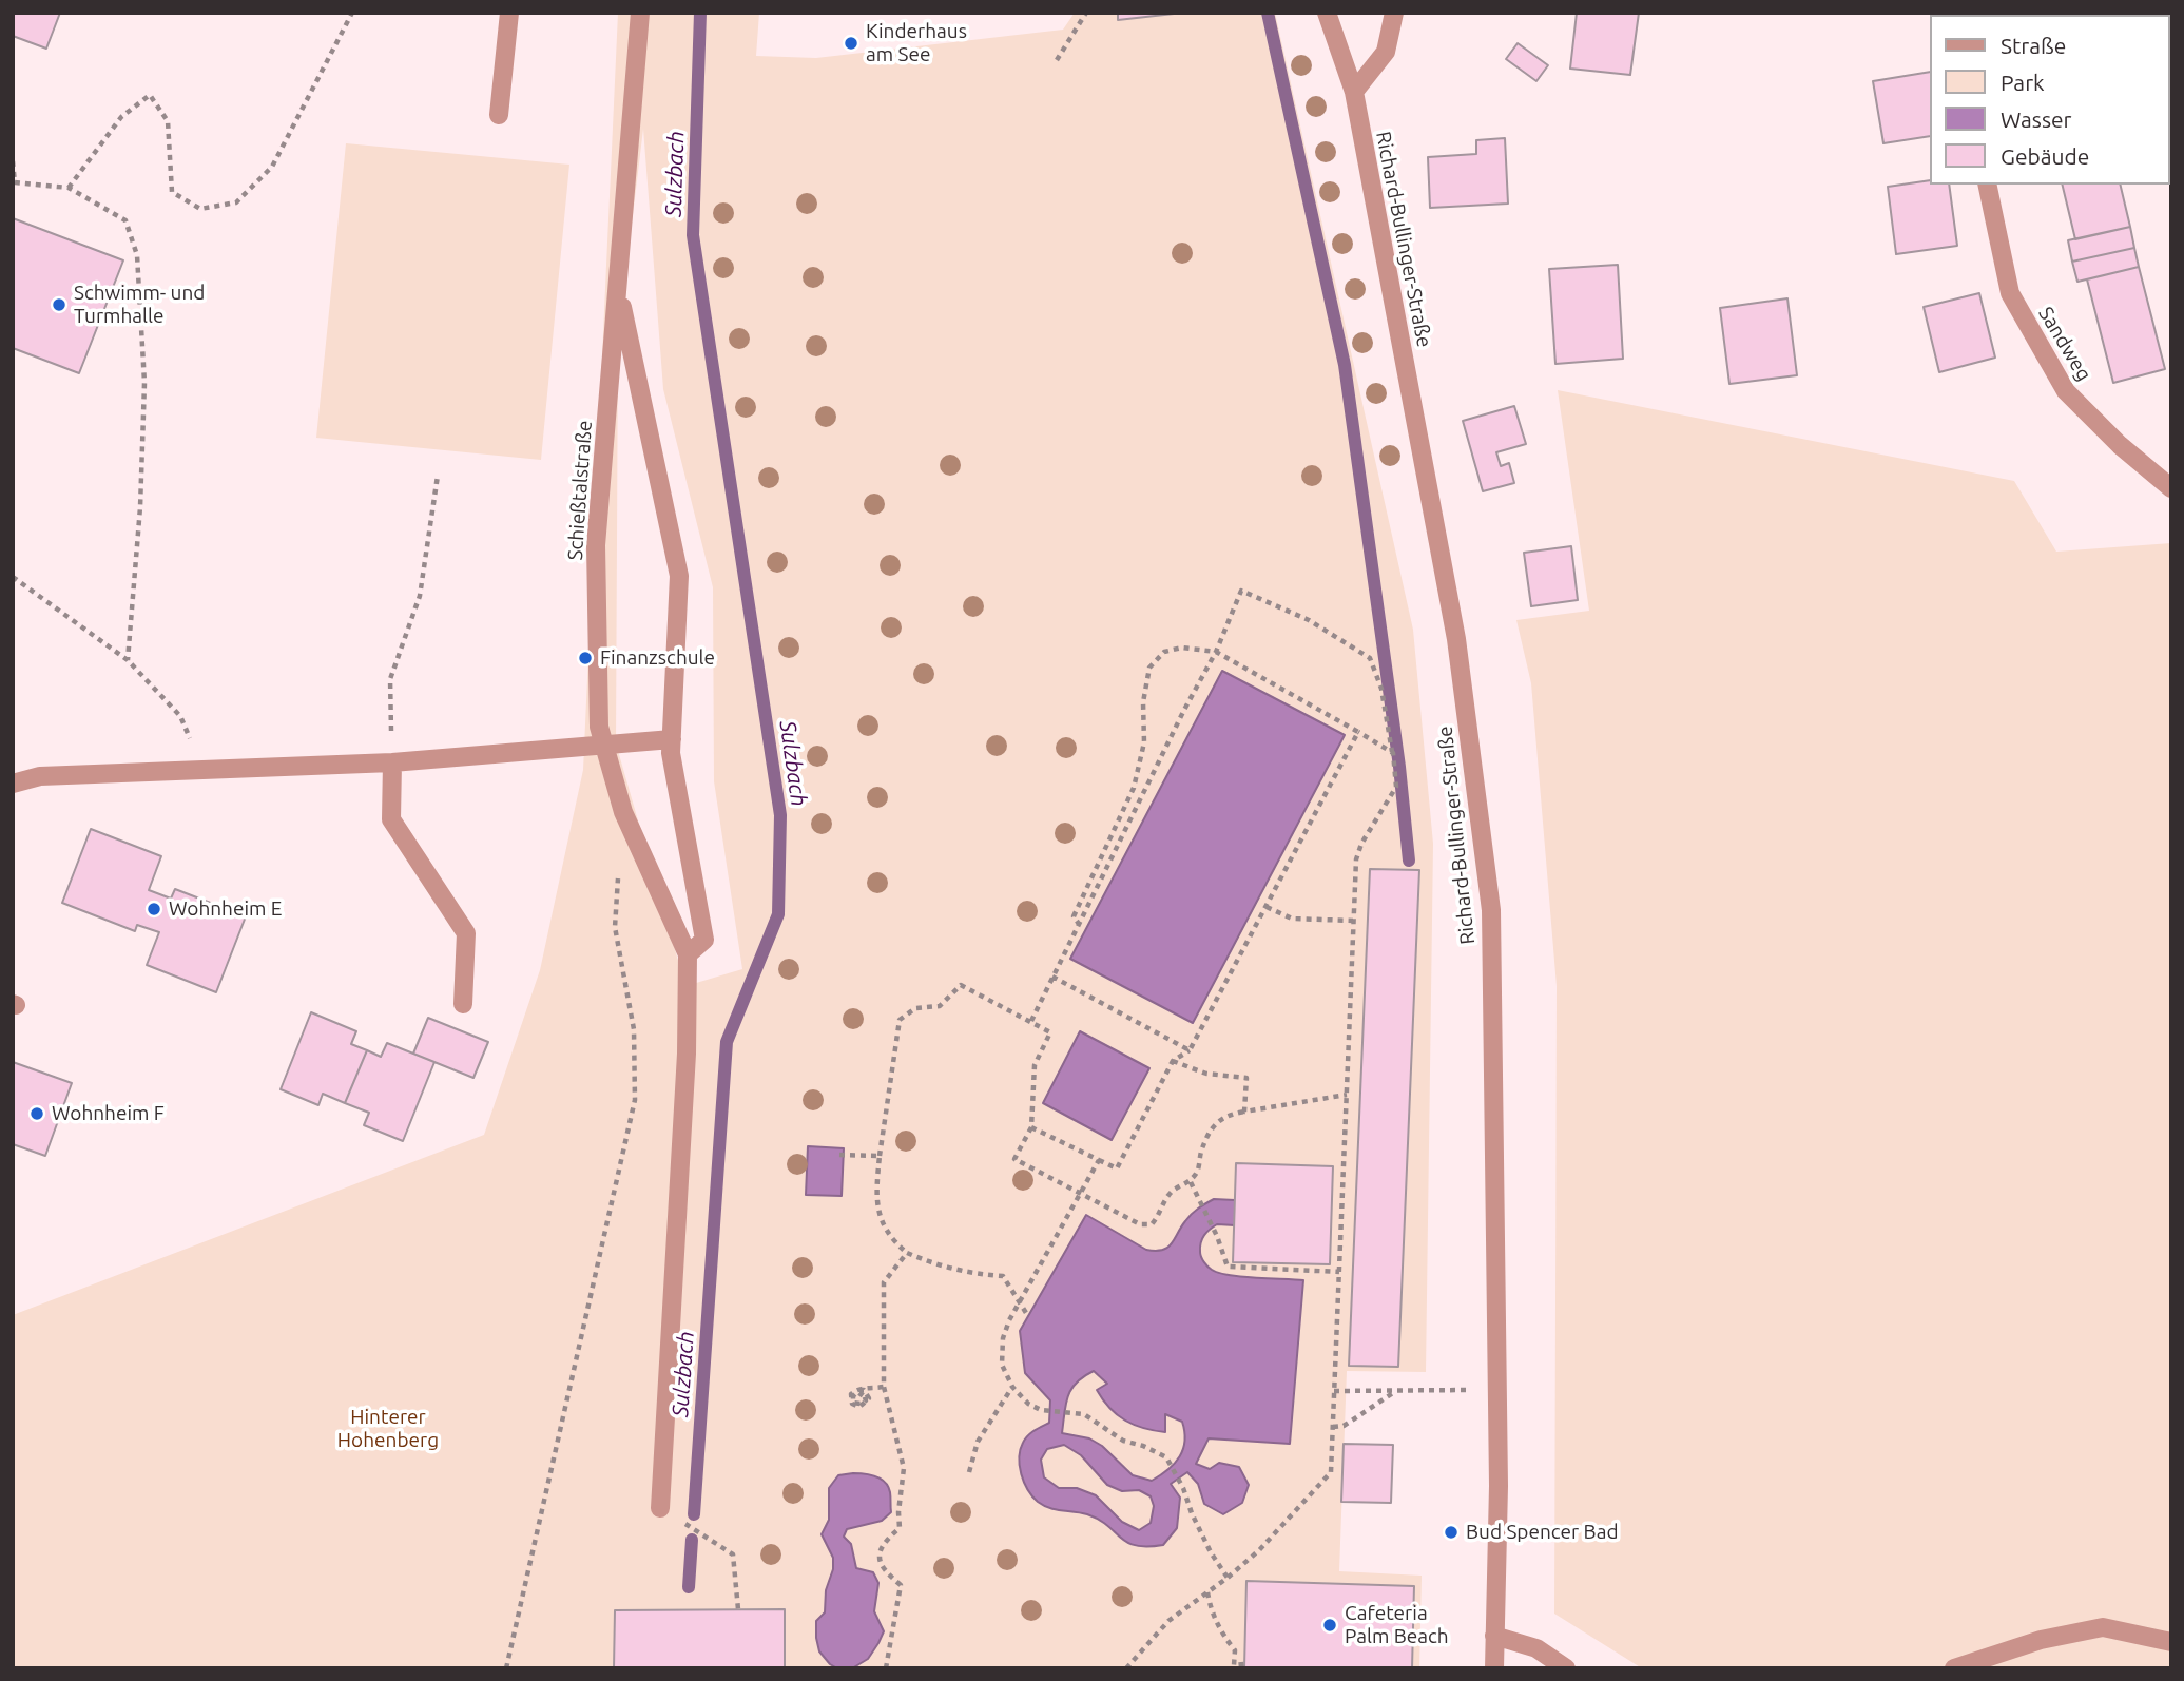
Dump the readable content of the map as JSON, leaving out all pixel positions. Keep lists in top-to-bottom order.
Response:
{
  "streets": {
    "street": ["Richard-Bullinger-Straße", "Sandweg", "Schießtalstraße"]
  },
  "water": ["Sulzbach"],
  "parks": ["Hinterer Hohenberg"],
  "places": [
    "Kinderhaus am See",
    "Schwimm- und Turmhalle",
    "Finanzschule",
    "Wohnheim E",
    "Wohnheim F",
    "Bud Spencer Bad",
    "Cafeteria Palm Beach"
  ],
  "legend": [
    "Straße",
    "Park",
    "Wasser",
    "Gebäude"
  ]
}
